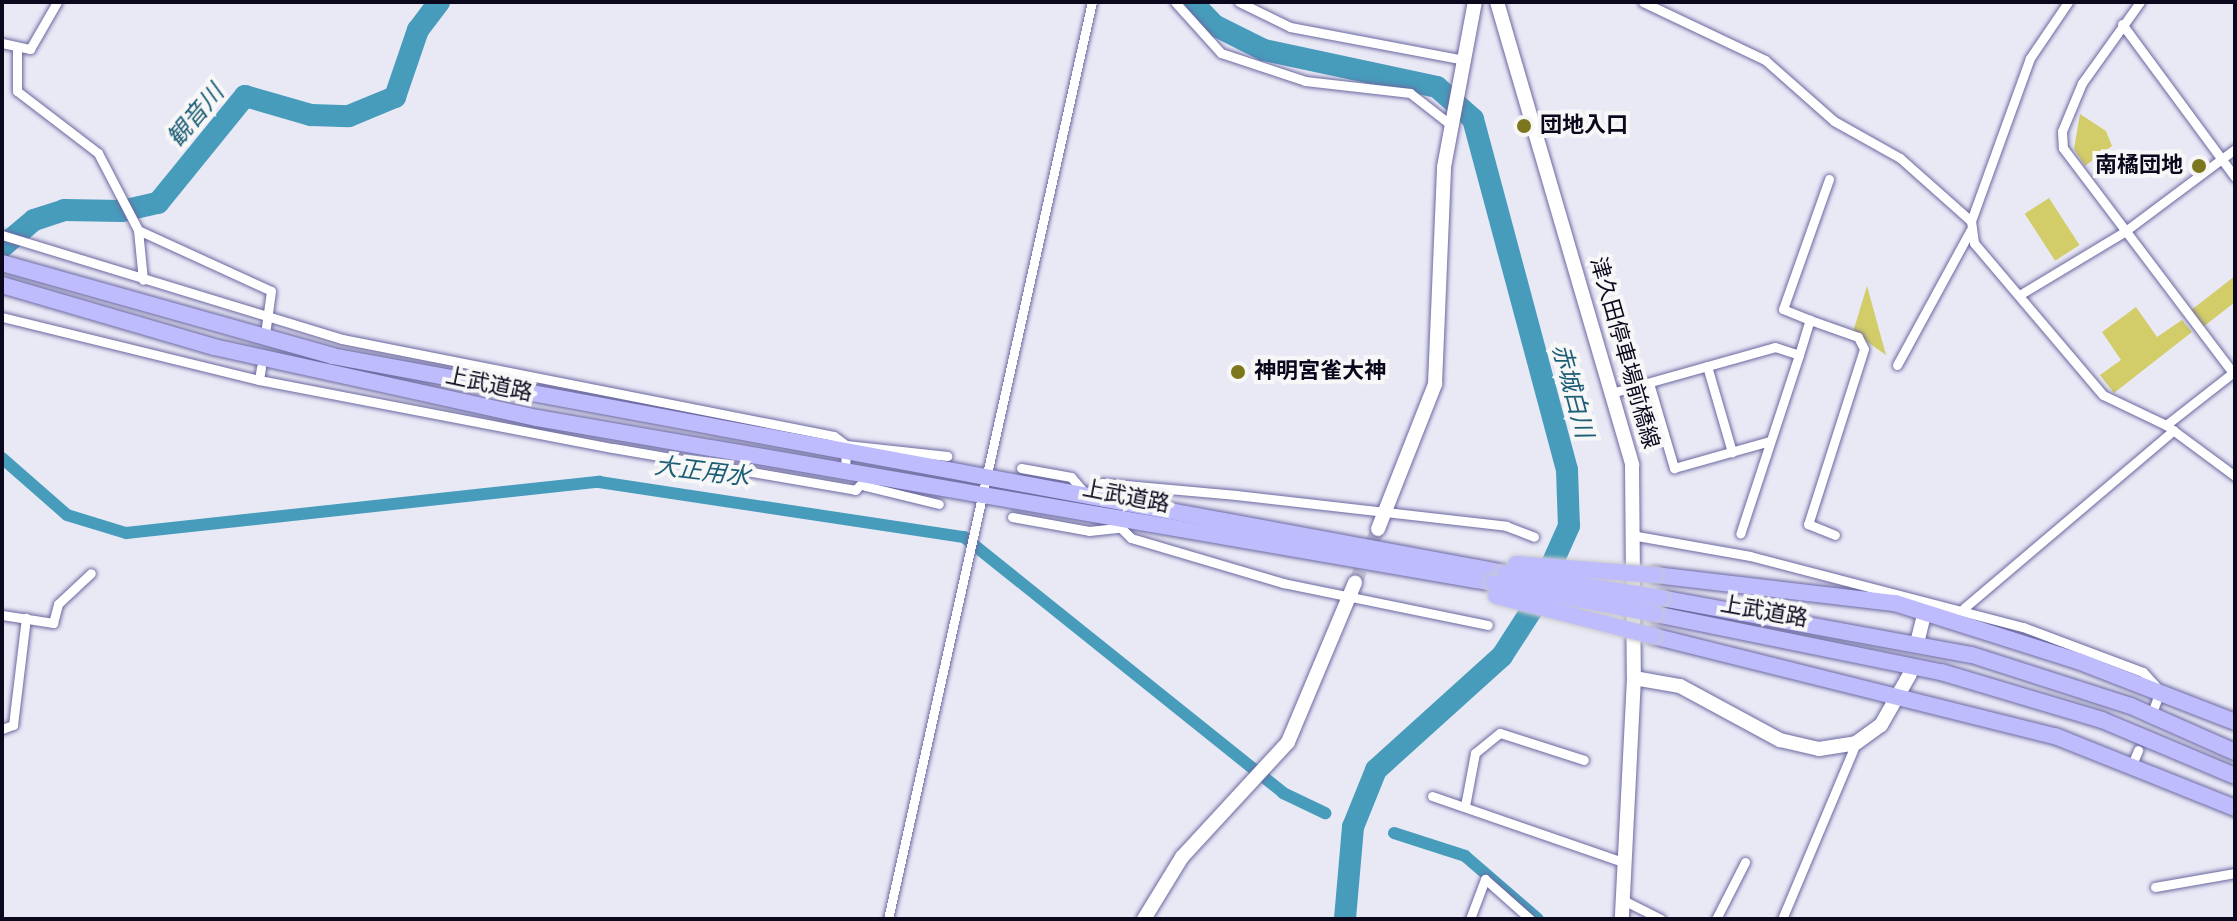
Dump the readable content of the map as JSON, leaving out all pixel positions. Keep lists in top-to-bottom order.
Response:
{
  "streets": {
    "highway": ["上武道路"],
    "street": ["津久田停車場前橋線"]
  },
  "water": ["観音川", "赤城白川", "大正用水"],
  "places": ["団地入口", "南橘団地", "神明宮雀大神"]
}
